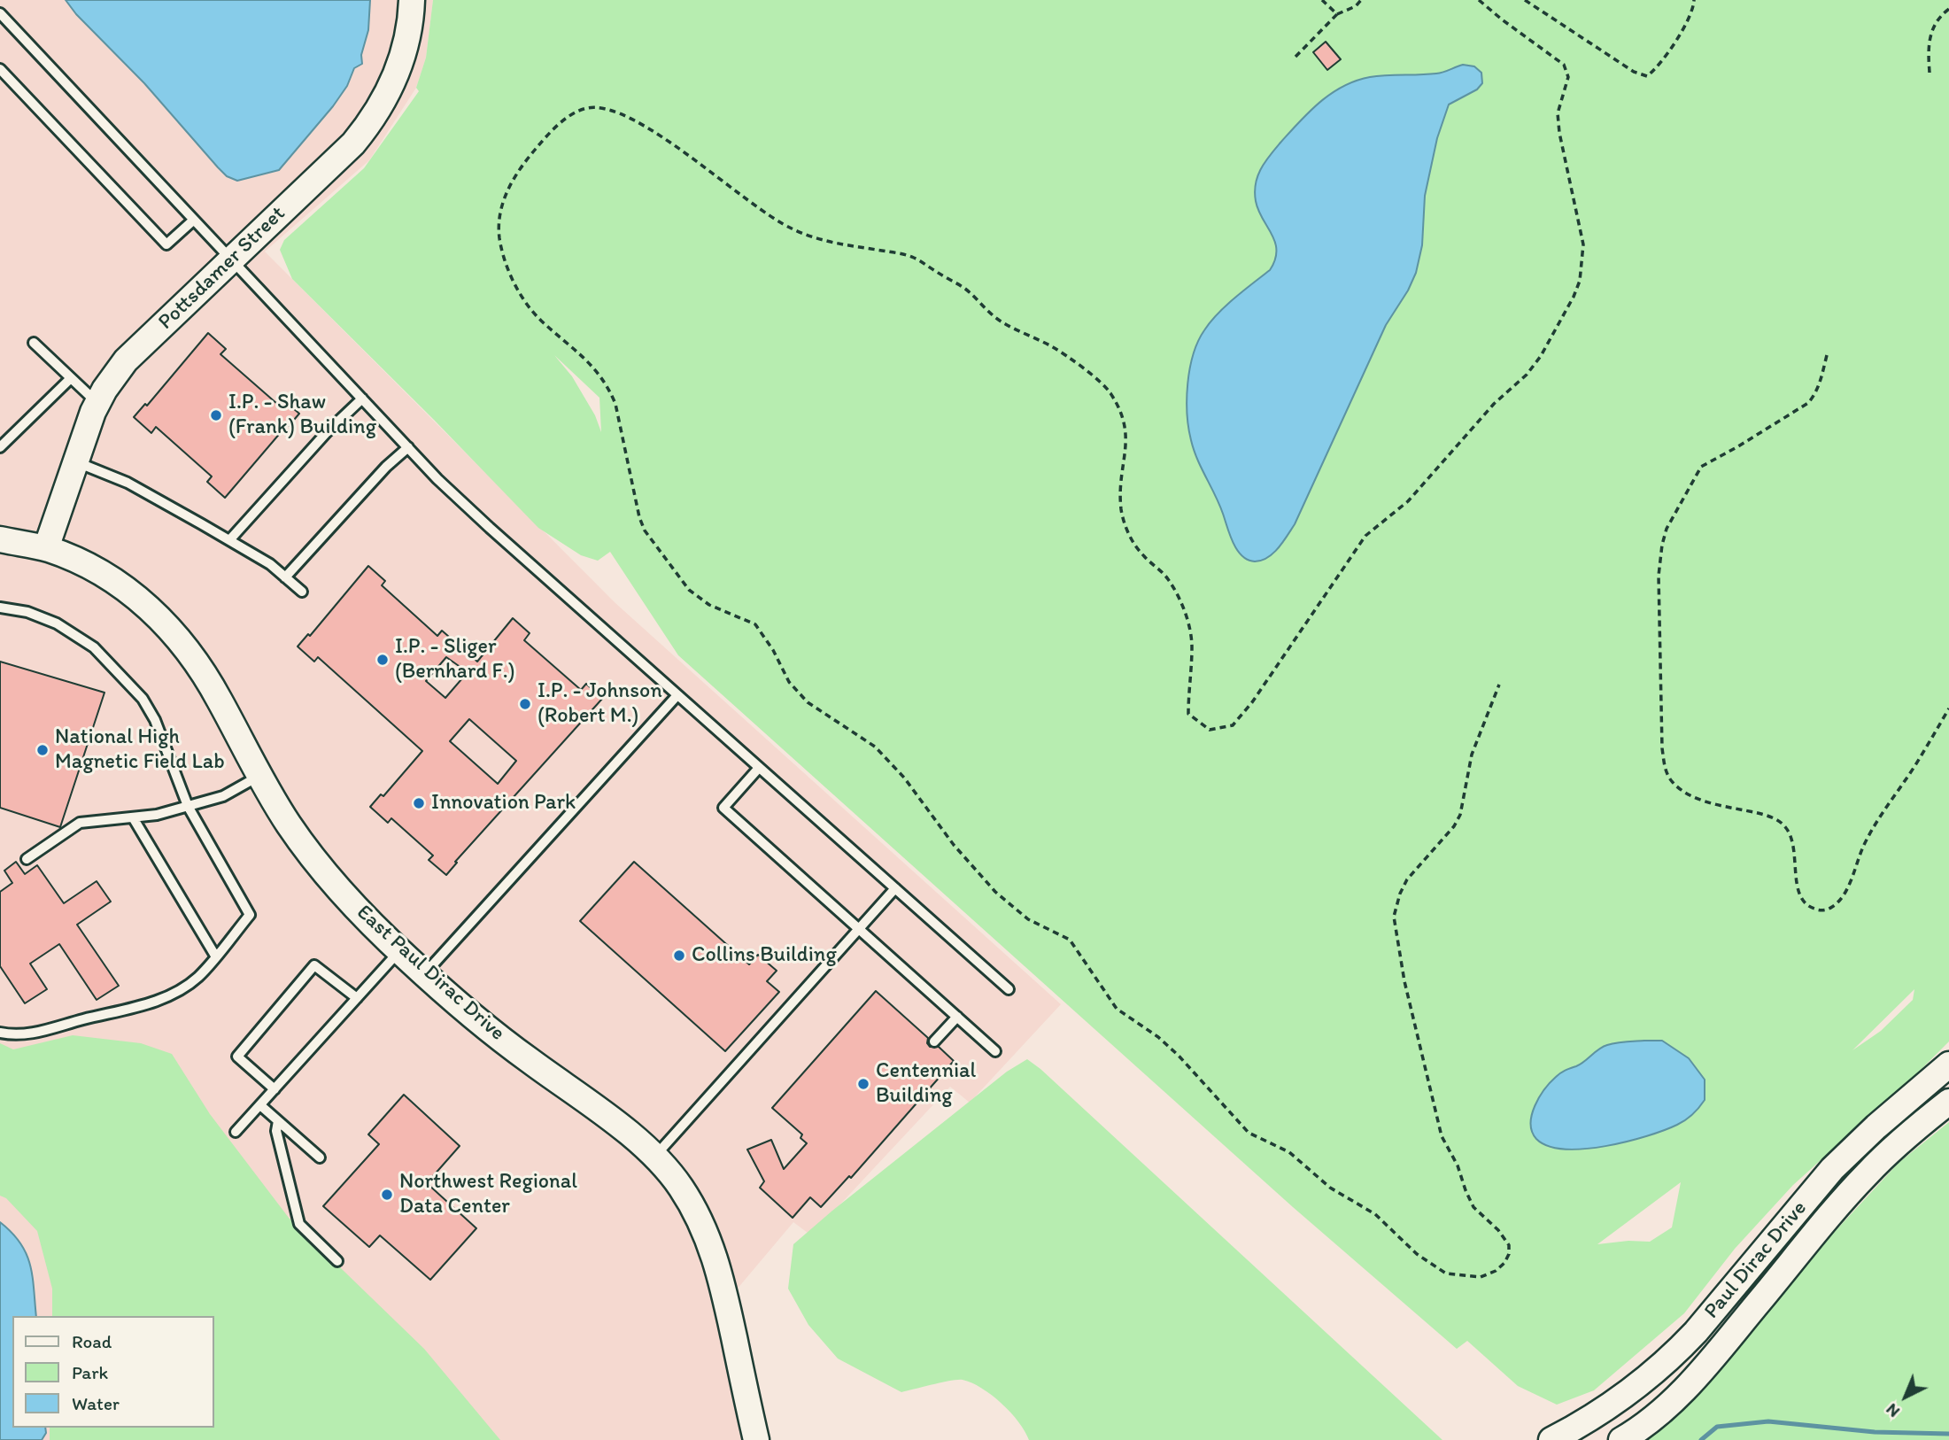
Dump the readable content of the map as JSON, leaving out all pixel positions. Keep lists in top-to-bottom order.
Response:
{
  "streets": {
    "street": ["Pottsdamer Street", "East Paul Dirac Drive", "Paul Dirac Drive"]
  },
  "crossings": [
    ["Pottsdamer Street", "East Paul Dirac Drive"]
  ],
  "places": [
    "I.P. - Shaw (Frank) Building",
    "I.P. - Sliger (Bernhard F.)",
    "I.P. - Johnson (Robert M.)",
    "National High Magnetic Field Lab",
    "Innovation Park",
    "Collins Building",
    "Centennial Building",
    "Northwest Regional Data Center"
  ],
  "legend": ["Road", "Park", "Water"],
  "north": "bottom left"
}
